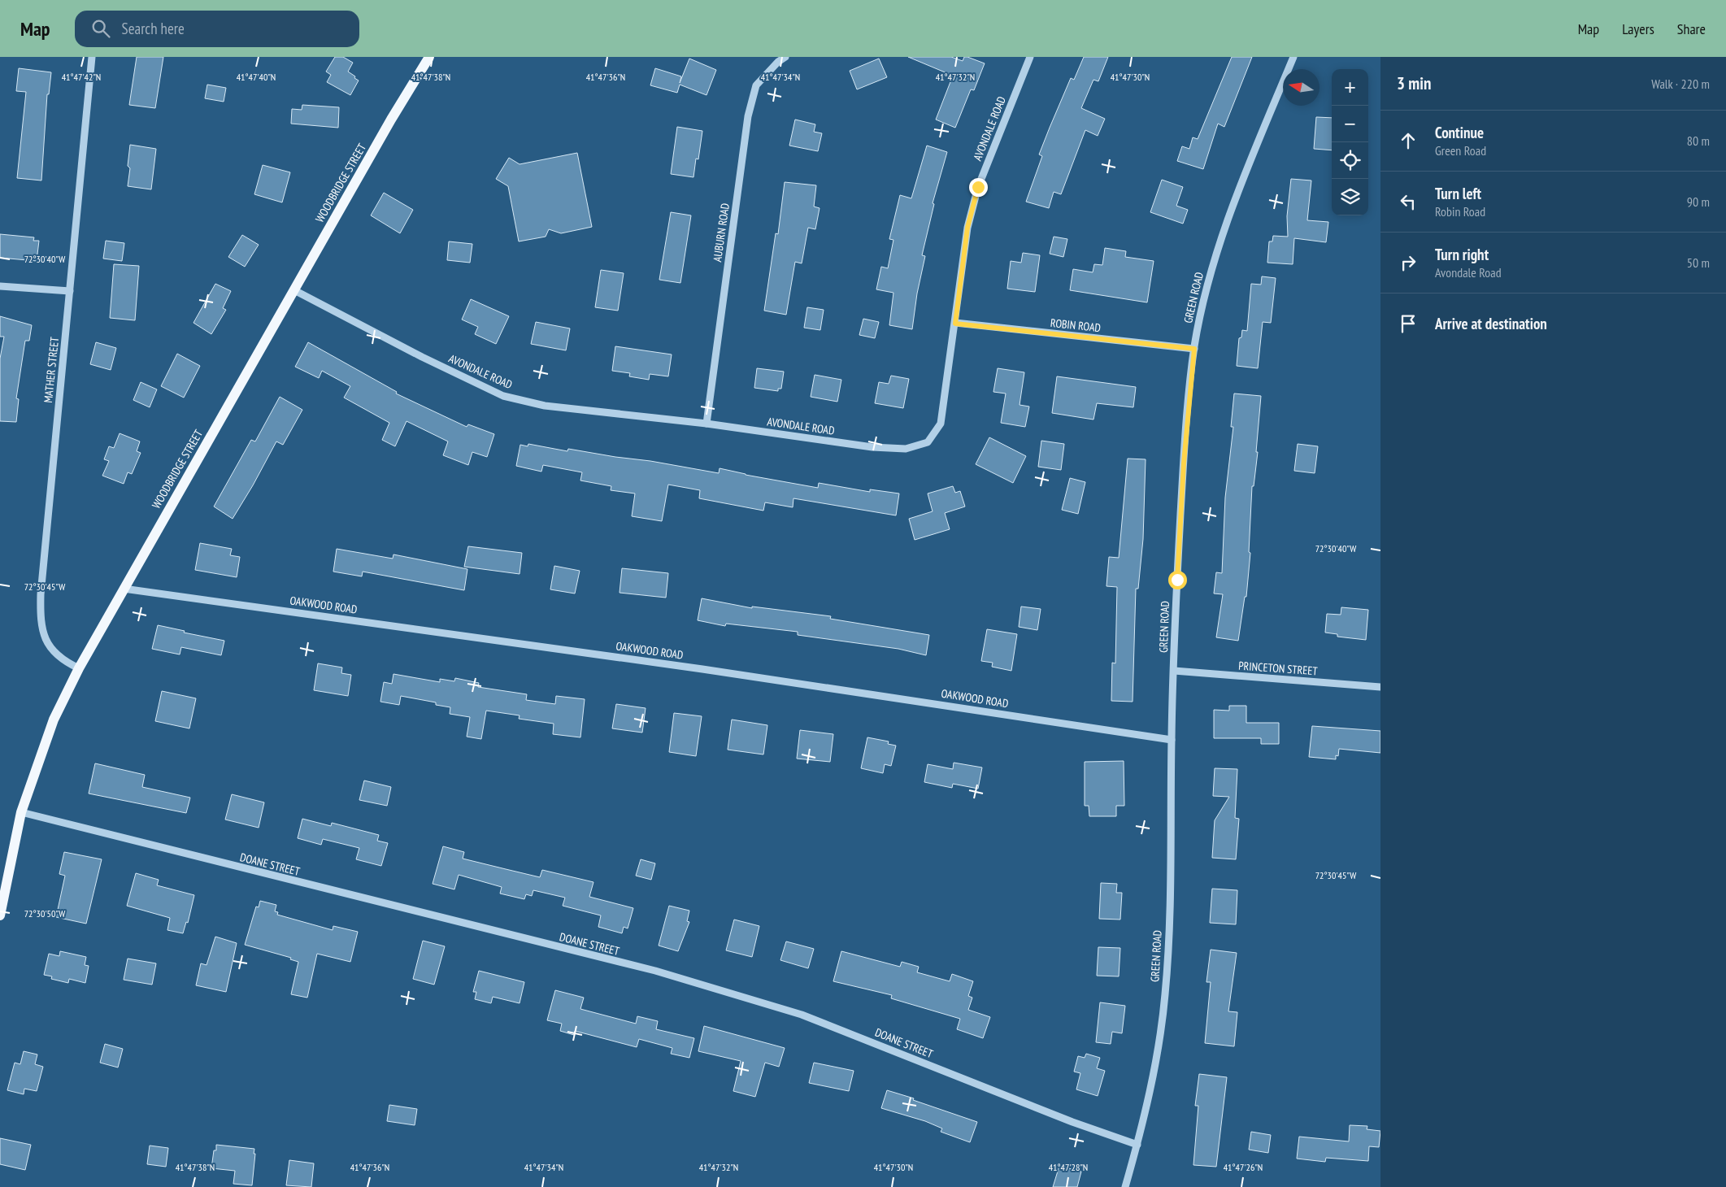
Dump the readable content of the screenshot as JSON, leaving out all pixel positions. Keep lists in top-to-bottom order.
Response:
{
  "streets": {
    "main road": ["WOODBRIDGE STREET"],
    "street": [
      "AVONDALE ROAD",
      "AUBURN ROAD",
      "GREEN ROAD",
      "ROBIN ROAD",
      "MATHER STREET",
      "OAKWOOD ROAD",
      "PRINCETON STREET",
      "DOANE STREET"
    ]
  },
  "crossings": [
    ["AVONDALE ROAD", "WOODBRIDGE STREET"],
    ["AVONDALE ROAD", "AUBURN ROAD"],
    ["AVONDALE ROAD", "ROBIN ROAD"],
    ["WOODBRIDGE STREET", "MATHER STREET"],
    ["WOODBRIDGE STREET", "OAKWOOD ROAD"],
    ["WOODBRIDGE STREET", "DOANE STREET"],
    ["GREEN ROAD", "ROBIN ROAD"],
    ["GREEN ROAD", "OAKWOOD ROAD"],
    ["GREEN ROAD", "PRINCETON STREET"],
    ["GREEN ROAD", "DOANE STREET"]
  ],
  "north": "left",
  "page": {
    "header": "Map",
    "search": "Search here",
    "nav": ["Map", "Layers", "Share"],
    "heading": ["3 min", "Walk · 220 m"],
    "map_buttons": ["+", "−"],
    "list": [
      ["Continue", "Green Road", "80 m"],
      ["Turn left", "Robin Road", "90 m"],
      ["Turn right", "Avondale Road", "50 m"],
      "Arrive at destination"
    ]
  },
  "coordinates": [
    "41°47'42\"N",
    "41°47'40\"N",
    "41°47'38\"N",
    "41°47'36\"N",
    "41°47'34\"N",
    "41°47'32\"N",
    "41°47'30\"N",
    "72°30'40\"W",
    "72°30'45\"W",
    "72°30'50\"W",
    "41°47'28\"N",
    "41°47'26\"N"
  ]
}
